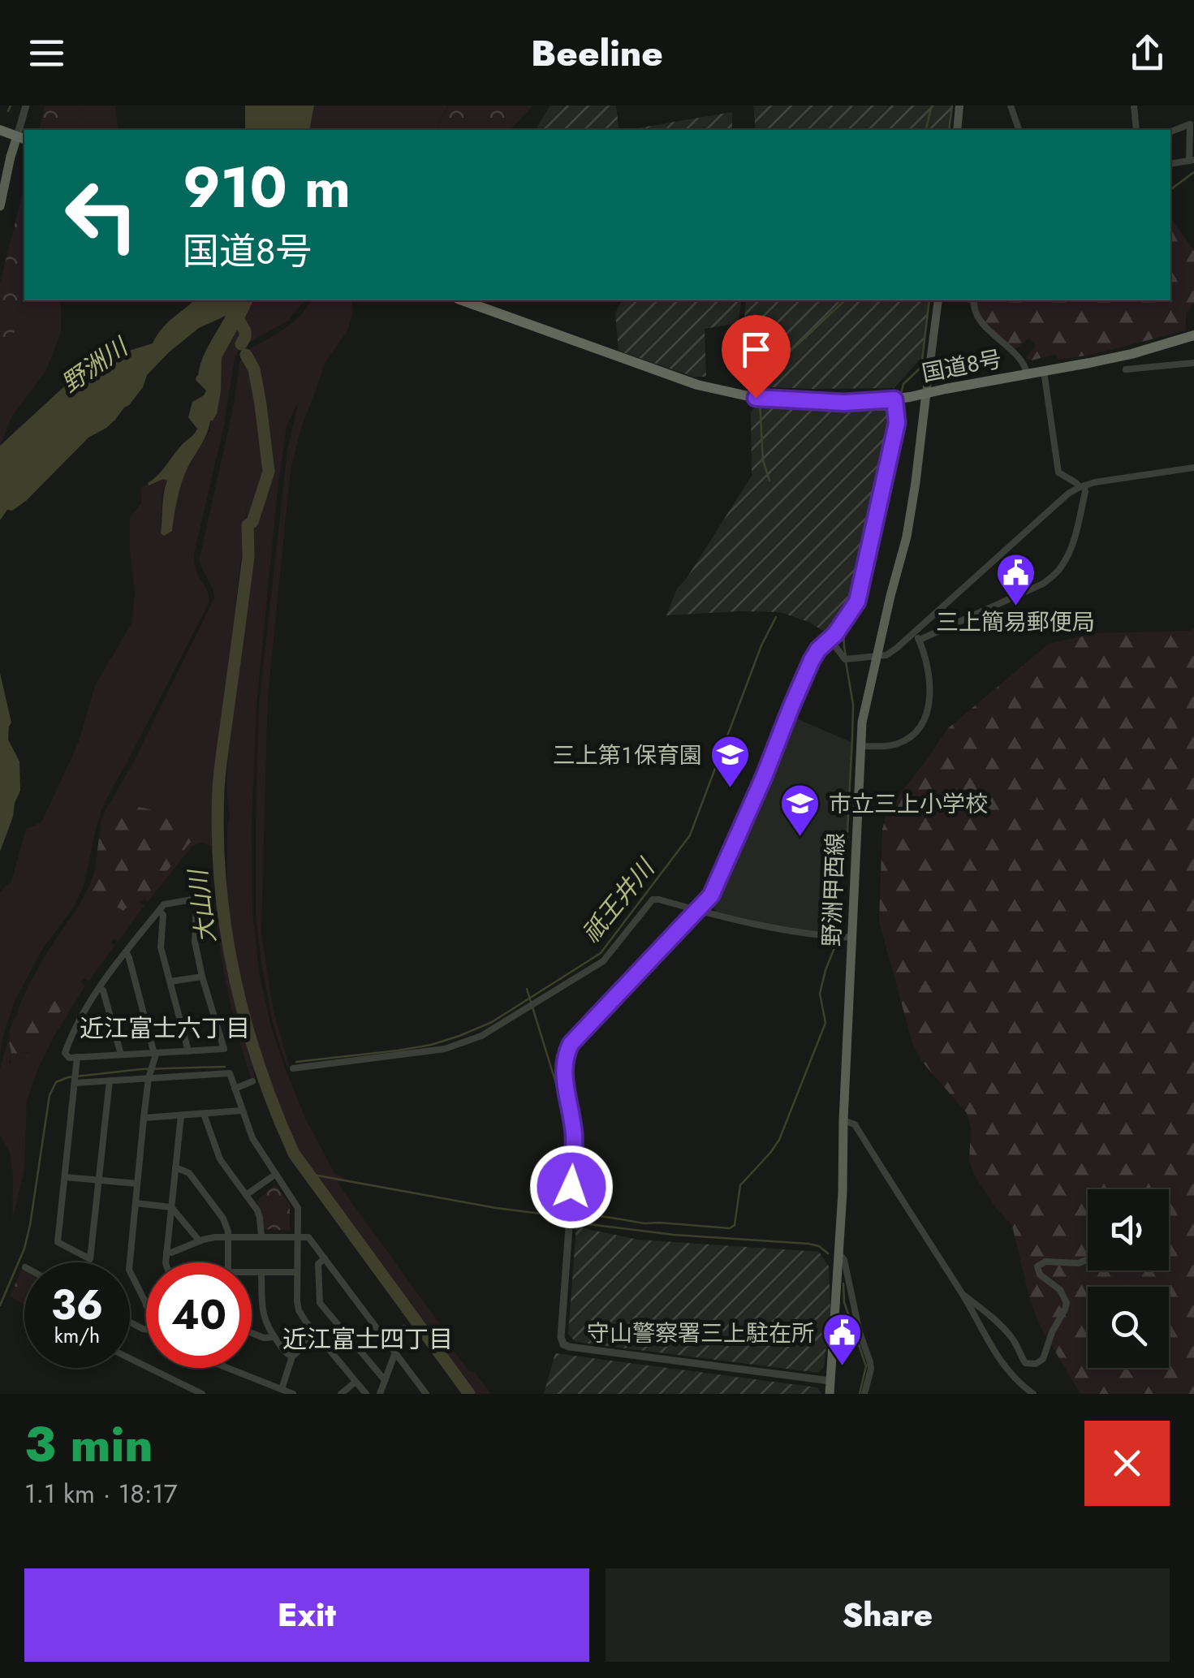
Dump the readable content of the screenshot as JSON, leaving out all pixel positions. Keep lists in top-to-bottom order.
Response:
{
  "streets": {
    "highway": ["国道8号"],
    "main road": ["野洲甲西線"]
  },
  "crossings": [
    ["国道8号", "野洲甲西線"]
  ],
  "districts": ["近江富士六丁目", "近江富士四丁目"],
  "water": ["野洲川", "祇王井川", "大山川"],
  "places": {
    "public building": ["三上簡易郵便局", "守山警察署三上駐在所"],
    "school or university": ["三上第１保育園", "市立三上小学校"]
  },
  "page": {
    "header": "Beeline",
    "turn": ["910 m", "国道8号"],
    "speed": "36 km/h",
    "limit": "40",
    "heading": ["3 min", "1.1 km · 18:17"],
    "buttons": ["Exit", "Share"]
  }
}
